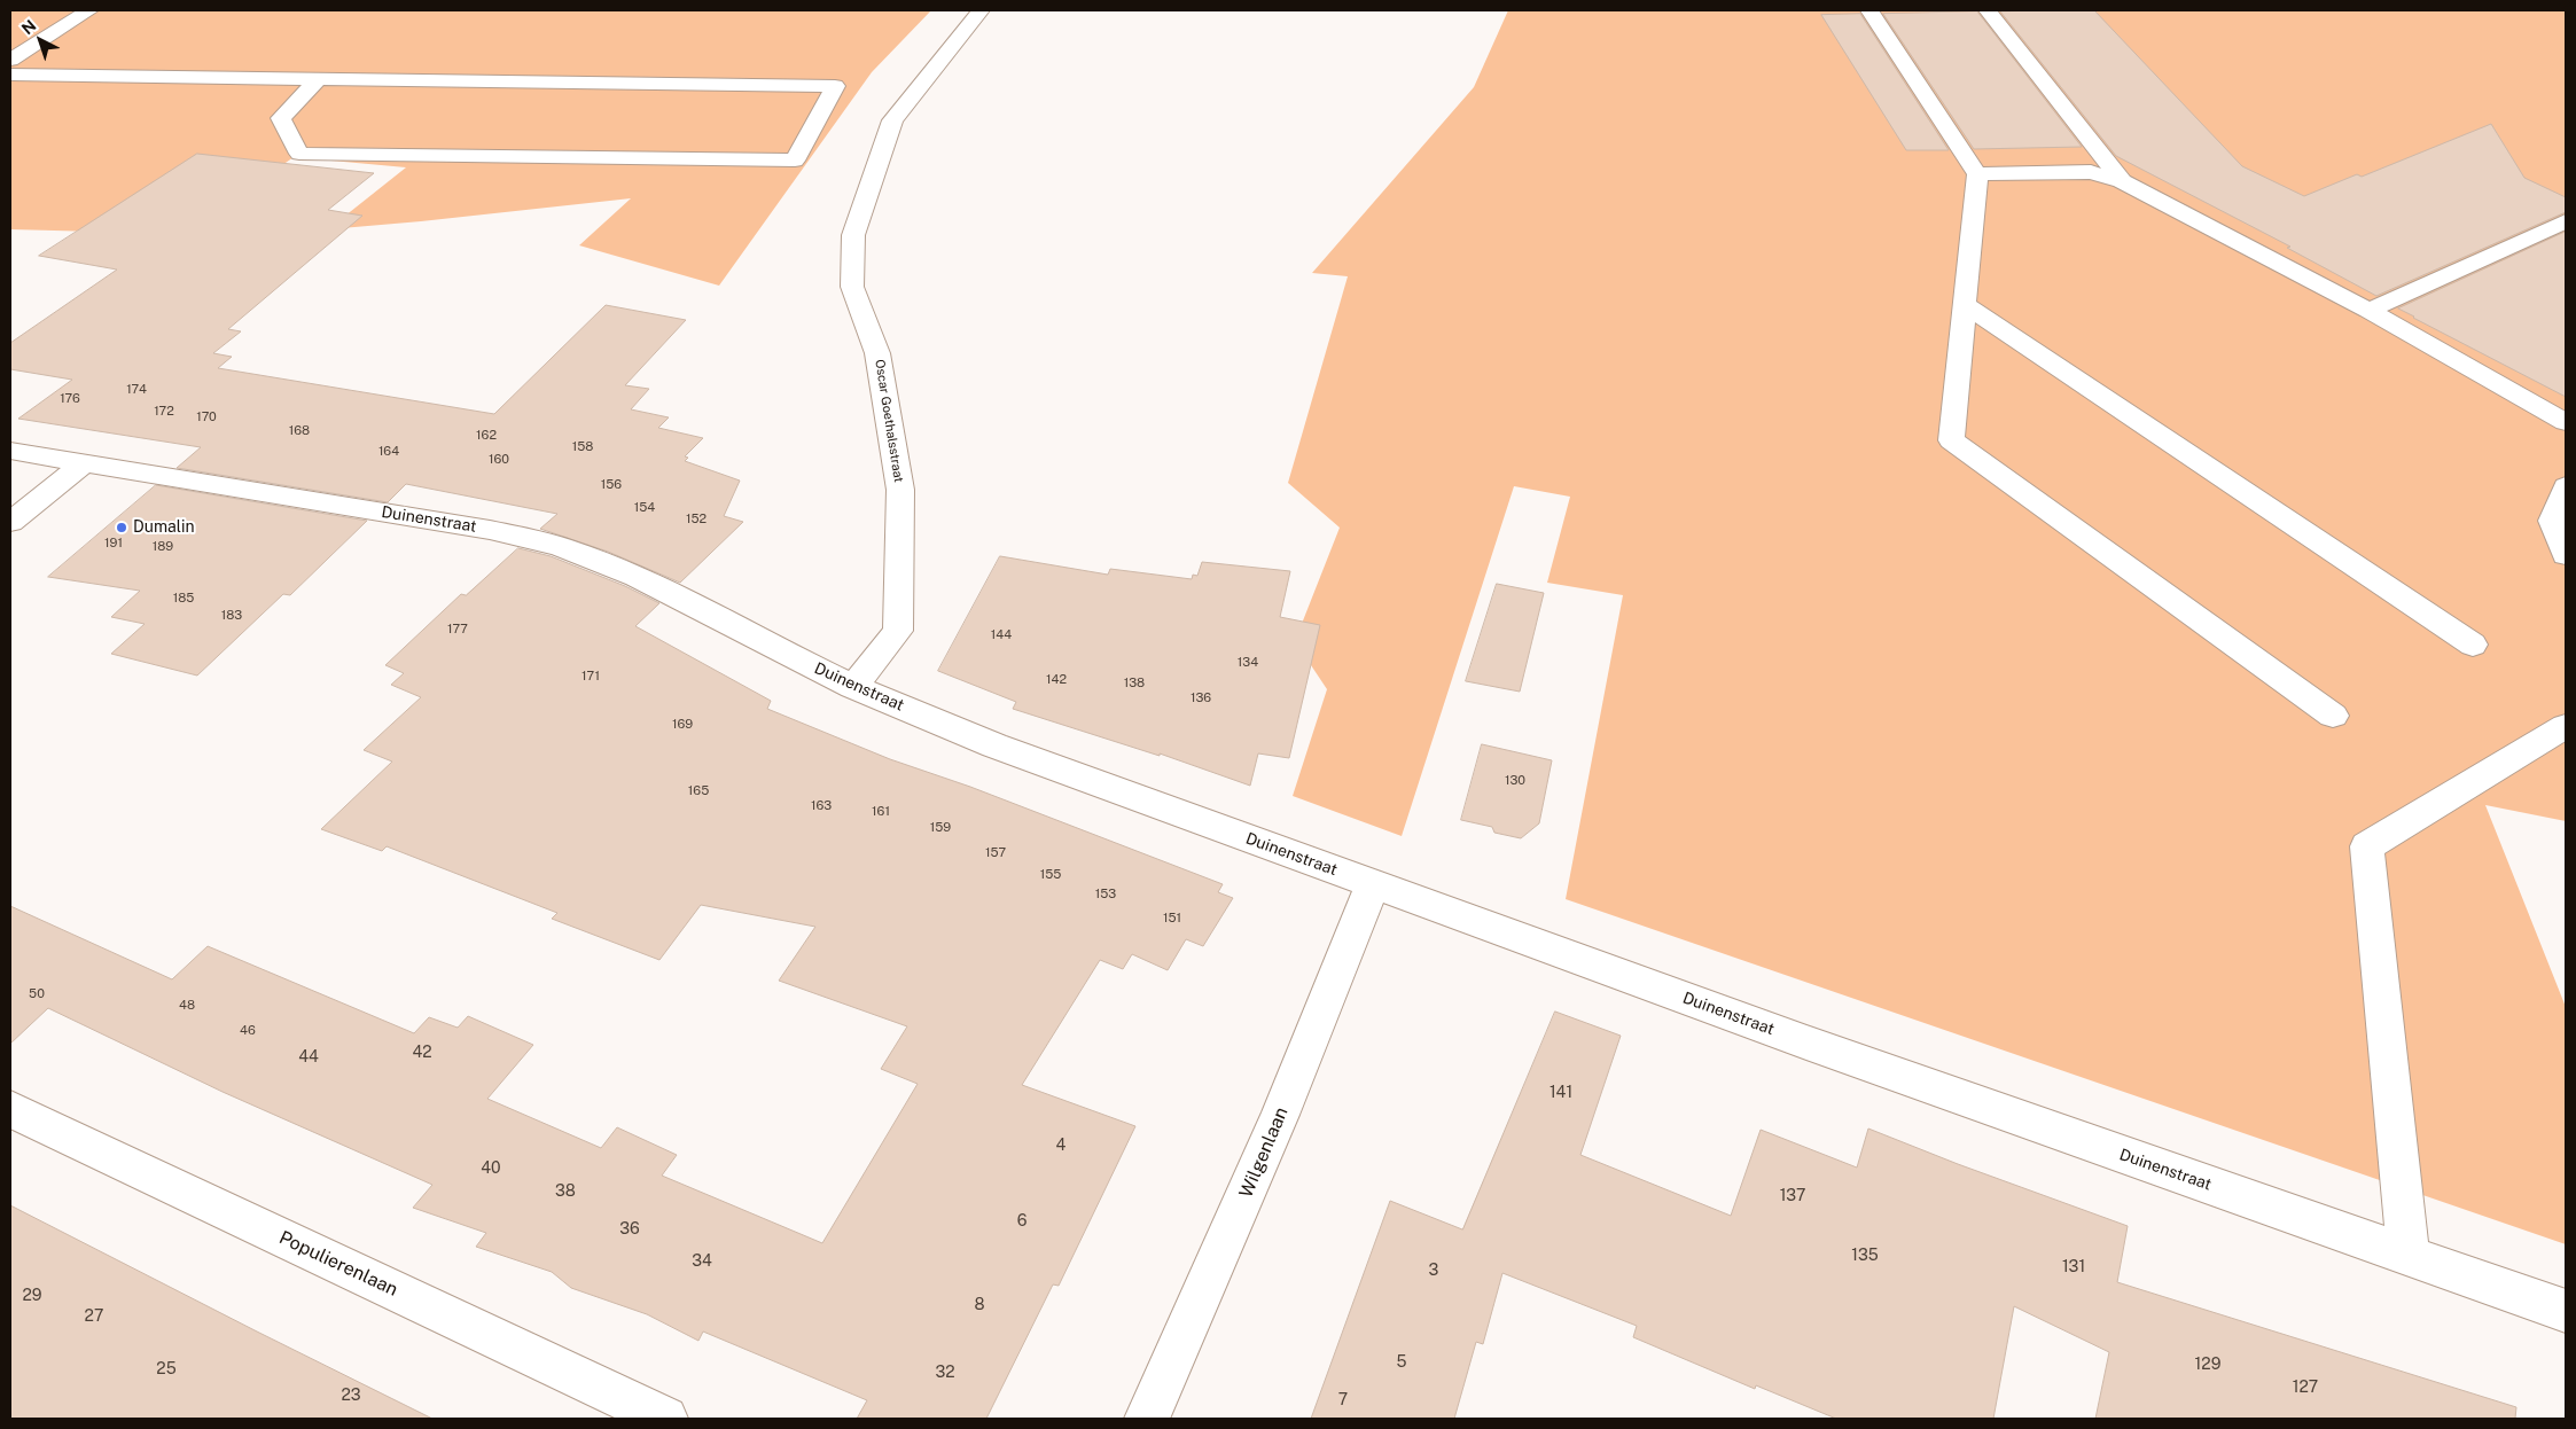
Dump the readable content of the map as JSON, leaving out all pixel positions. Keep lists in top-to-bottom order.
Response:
{
  "streets": {
    "street": [
      "Oscar Goethalsstraat",
      "Duinenstraat",
      "Wilgenlaan",
      "Populierenlaan"
    ]
  },
  "crossings": [
    ["Oscar Goethalsstraat", "Duinenstraat"],
    ["Duinenstraat", "Wilgenlaan"]
  ],
  "places": ["Dumalin"],
  "house_numbers": [
    "174",
    "176",
    "172",
    "170",
    "168",
    "162",
    "158",
    "164",
    "160",
    "156",
    "154",
    "152",
    "191",
    "189",
    "185",
    "183",
    "177",
    "144",
    "134",
    "171",
    "142",
    "138",
    "136",
    "169",
    "130",
    "165",
    "163",
    "161",
    "159",
    "157",
    "155",
    "153",
    "151",
    "50",
    "48",
    "46",
    "42",
    "44",
    "141",
    "4",
    "40",
    "38",
    "137",
    "6",
    "36",
    "135",
    "34",
    "131",
    "3",
    "29",
    "8",
    "27",
    "5",
    "129",
    "25",
    "32",
    "127",
    "23",
    "7"
  ],
  "north": "top left"
}
